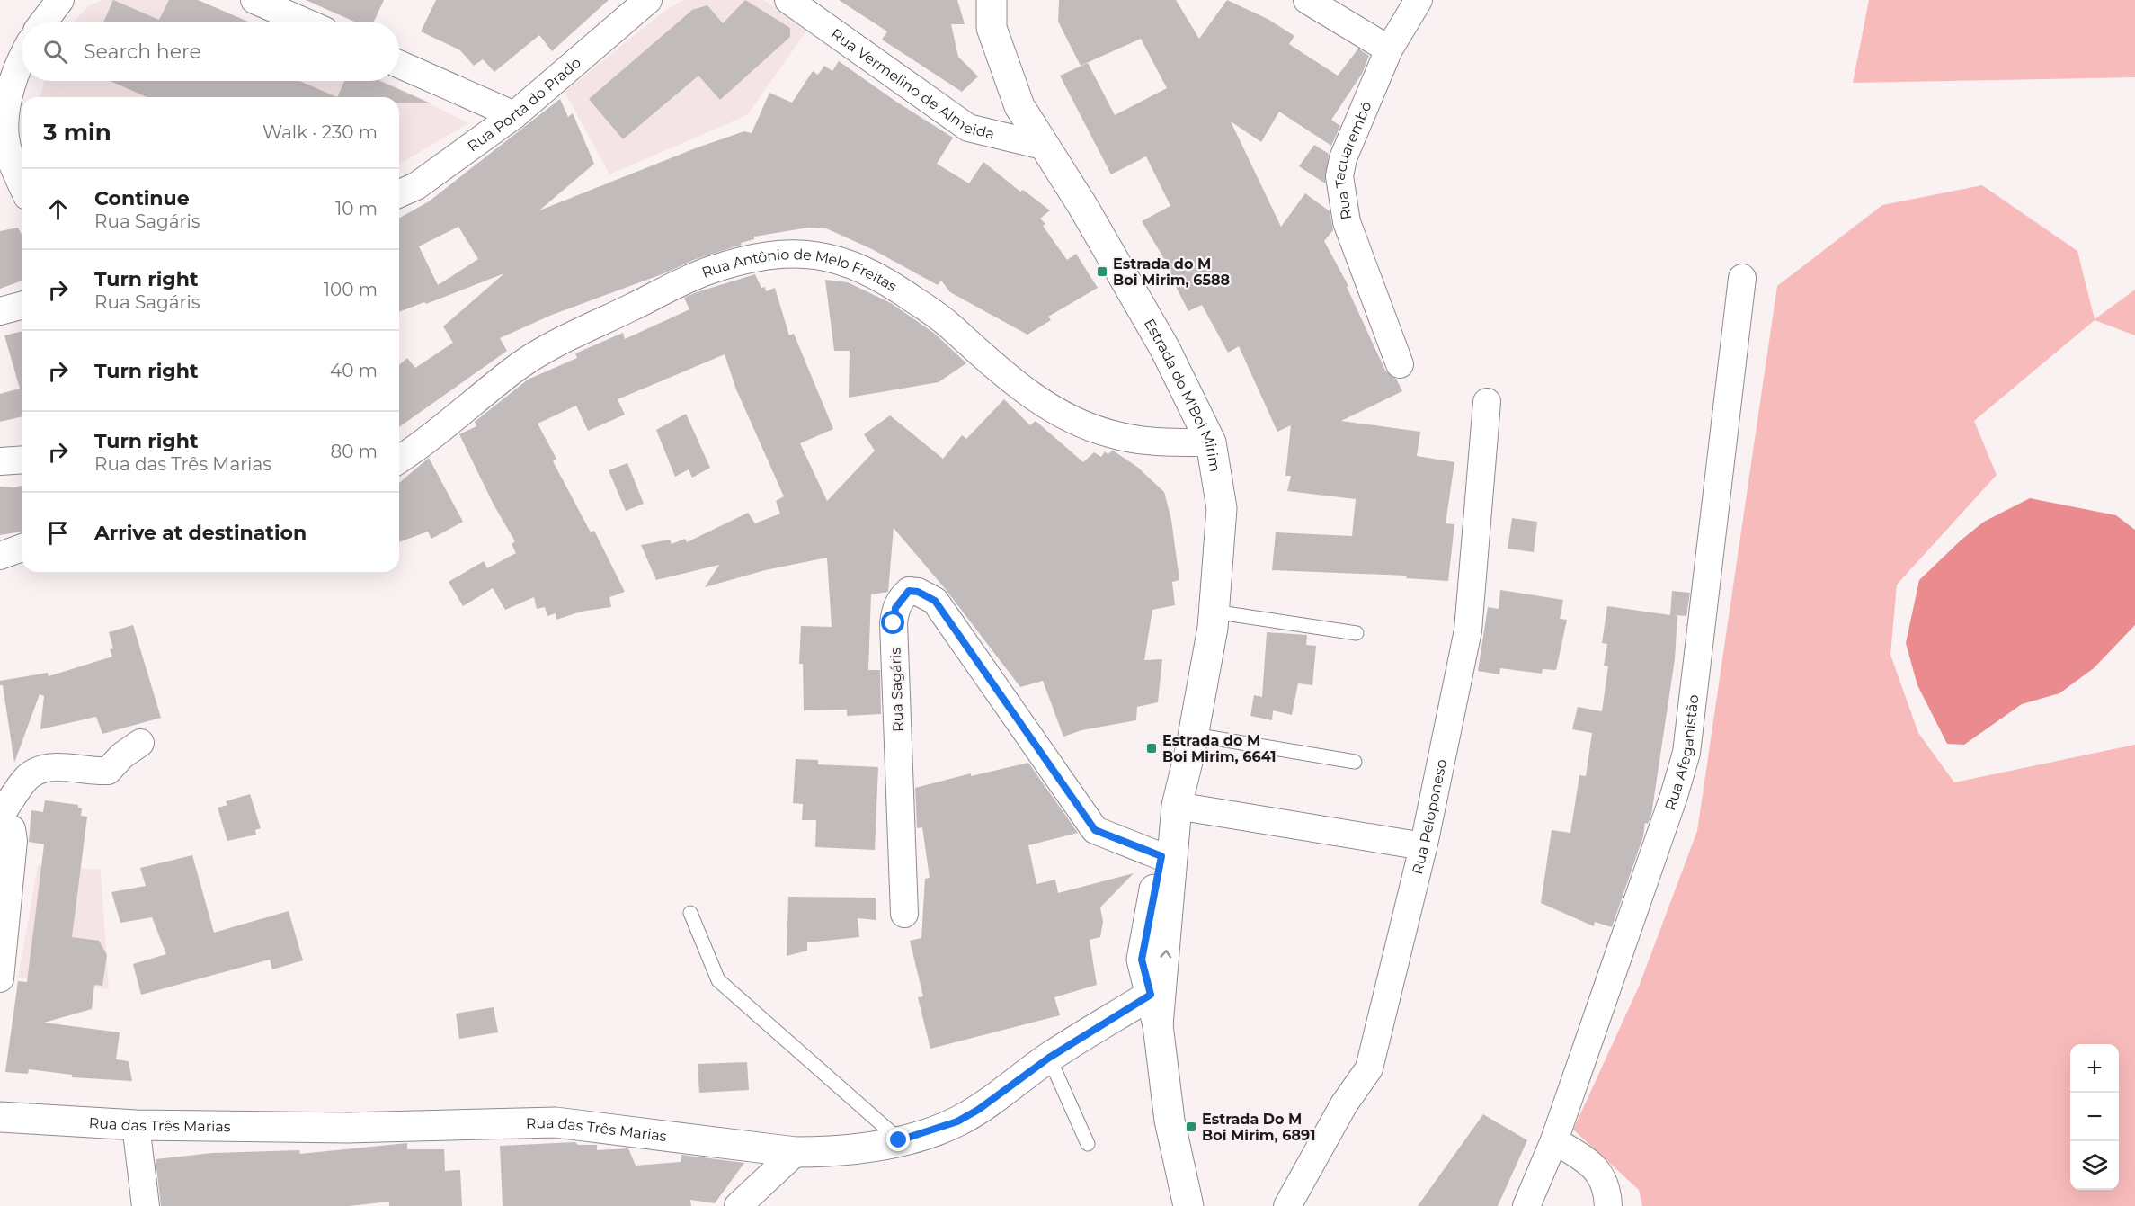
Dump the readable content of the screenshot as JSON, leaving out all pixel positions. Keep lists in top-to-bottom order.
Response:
{
  "streets": {
    "main road": ["Estrada do M'Boi Mirim", "Rua das Três Marias"],
    "street": [
      "Rua Vermelino de Almeida",
      "Rua Porta do Prado",
      "Rua Tacuarembó",
      "Rua Antônio de Melo Freitas",
      "Rua Sagáris",
      "Rua Afeganistão",
      "Rua Peloponeso"
    ]
  },
  "crossings": [
    ["Rua Vermelino de Almeida", "Estrada do M'Boi Mirim"],
    ["Rua Antônio de Melo Freitas", "Estrada do M'Boi Mirim"],
    ["Estrada do M'Boi Mirim", "Rua Sagáris"],
    ["Estrada do M'Boi Mirim", "Rua das Três Marias"]
  ],
  "places": {
    "transit": ["Estrada do M Boi Mirim, 6588", "Estrada do M Boi Mirim, 6641", "Estrada Do M Boi Mirim, 6891"]
  },
  "page": {
    "search": "Search here",
    "heading": ["3 min", "Walk · 230 m"],
    "list": [
      ["Continue", "Rua Sagáris", "10 m"],
      ["Turn right", "Rua Sagáris", "100 m"],
      ["Turn right", "40 m"],
      ["Turn right", "Rua das Três Marias", "80 m"],
      "Arrive at destination"
    ],
    "map_buttons": ["+", "−"]
  }
}
